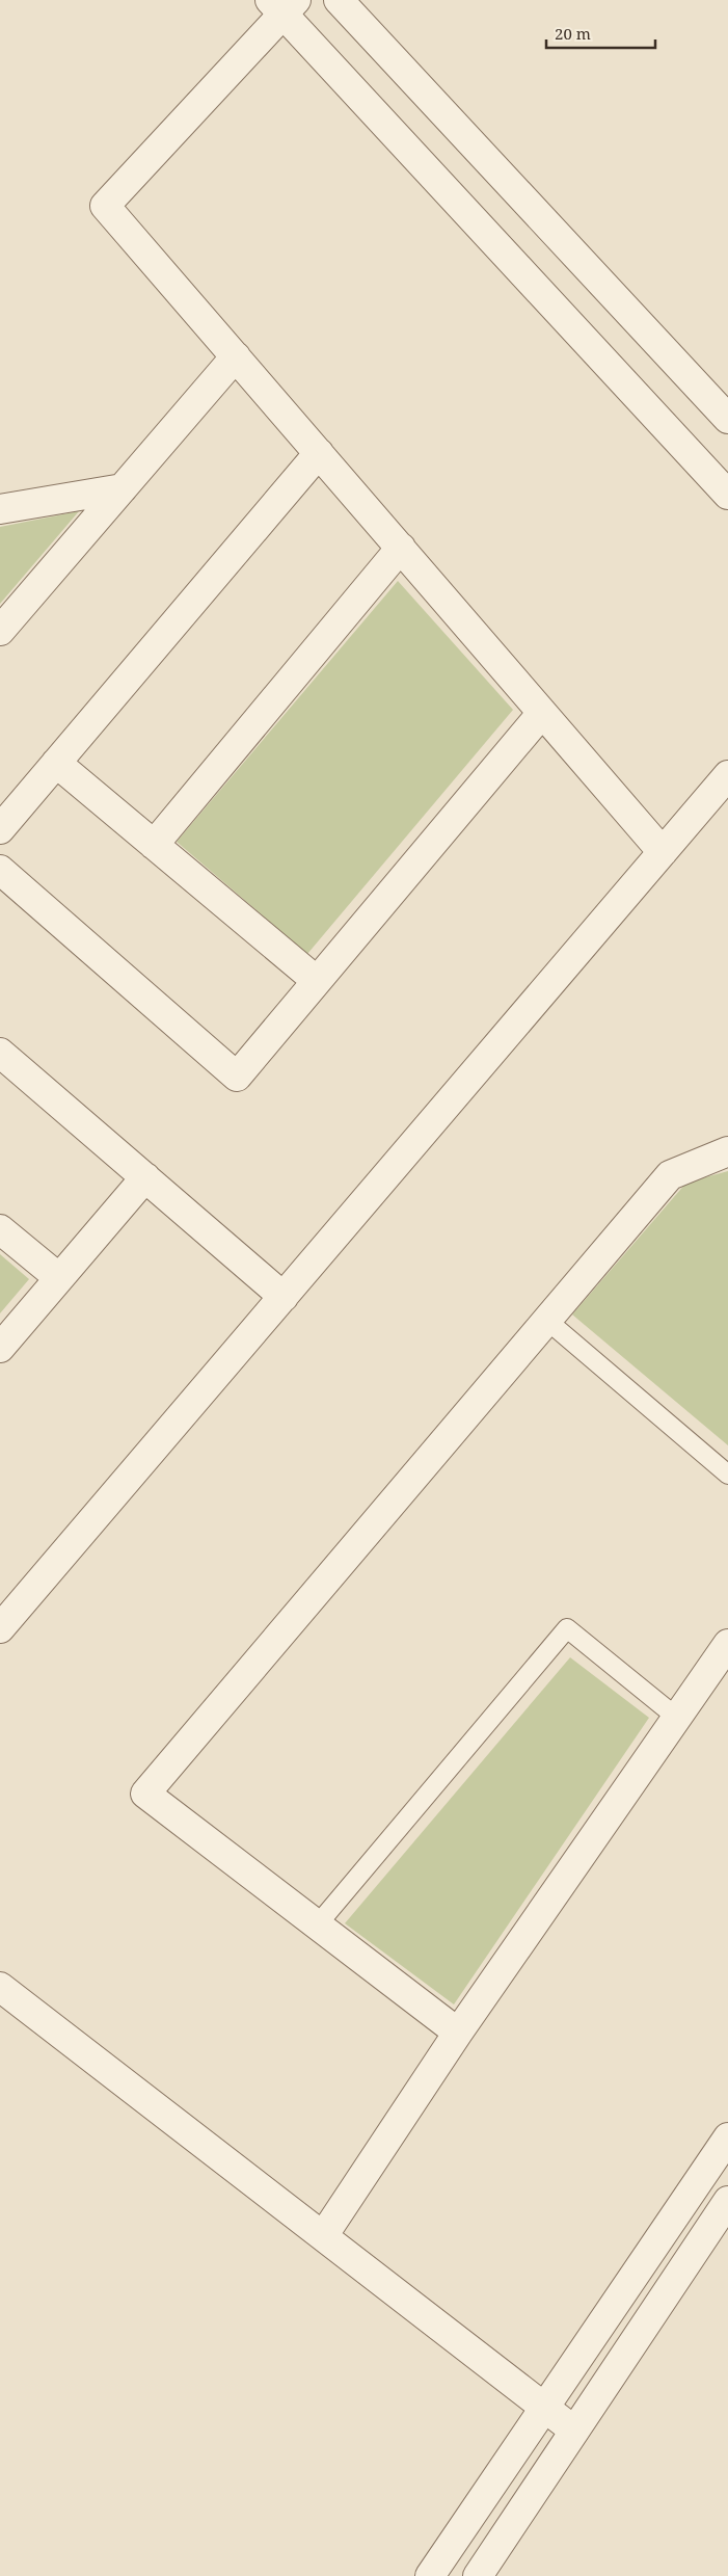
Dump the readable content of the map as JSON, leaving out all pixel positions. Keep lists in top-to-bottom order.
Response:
{
  "scale_bar": "20 m"
}
